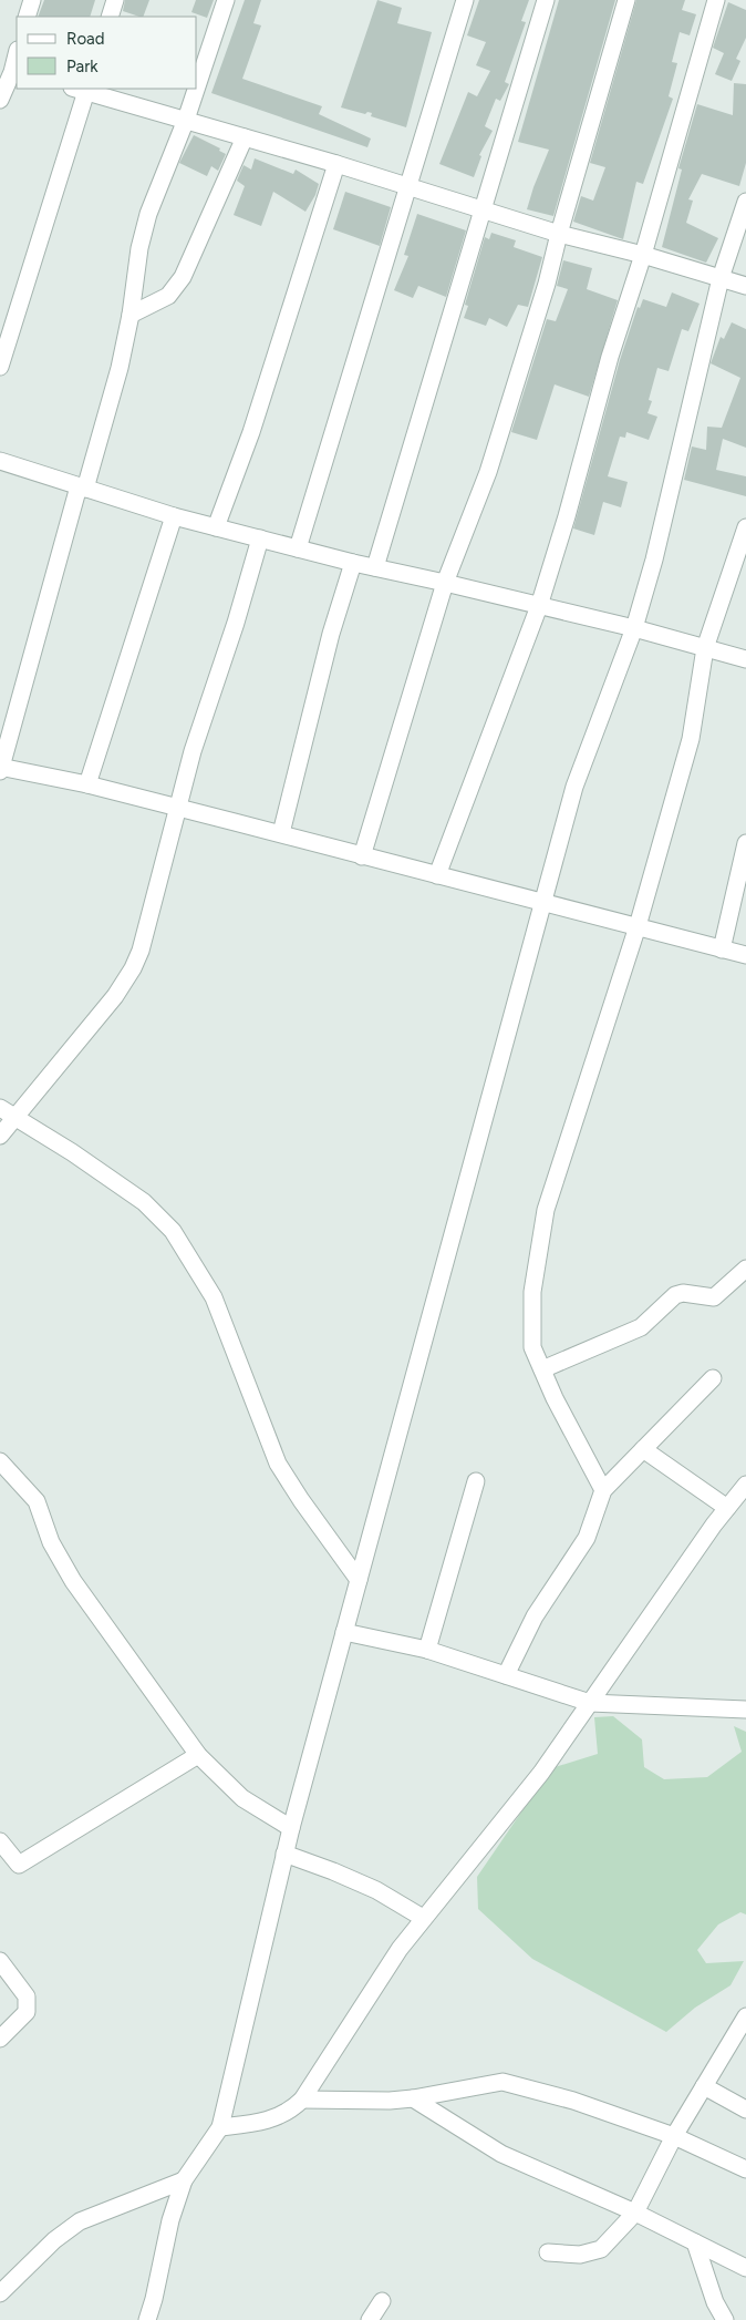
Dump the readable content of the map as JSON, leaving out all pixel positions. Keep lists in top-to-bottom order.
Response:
{
  "legend": ["Road", "Park"]
}
